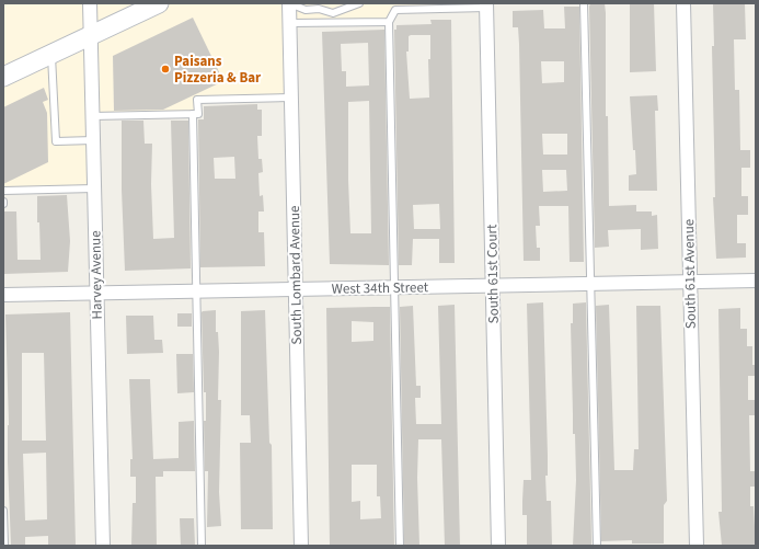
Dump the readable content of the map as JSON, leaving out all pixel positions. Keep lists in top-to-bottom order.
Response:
{
  "streets": {
    "street": [
      "South 61st Court",
      "South 61st Avenue",
      "Harvey Avenue",
      "South Lombard Avenue",
      "West 34th Street"
    ]
  },
  "crossings": [
    ["South 61st Court", "West 34th Street"],
    ["South 61st Avenue", "West 34th Street"],
    ["Harvey Avenue", "West 34th Street"],
    ["South Lombard Avenue", "West 34th Street"]
  ],
  "places": ["Paisans Pizzeria & Bar"]
}
